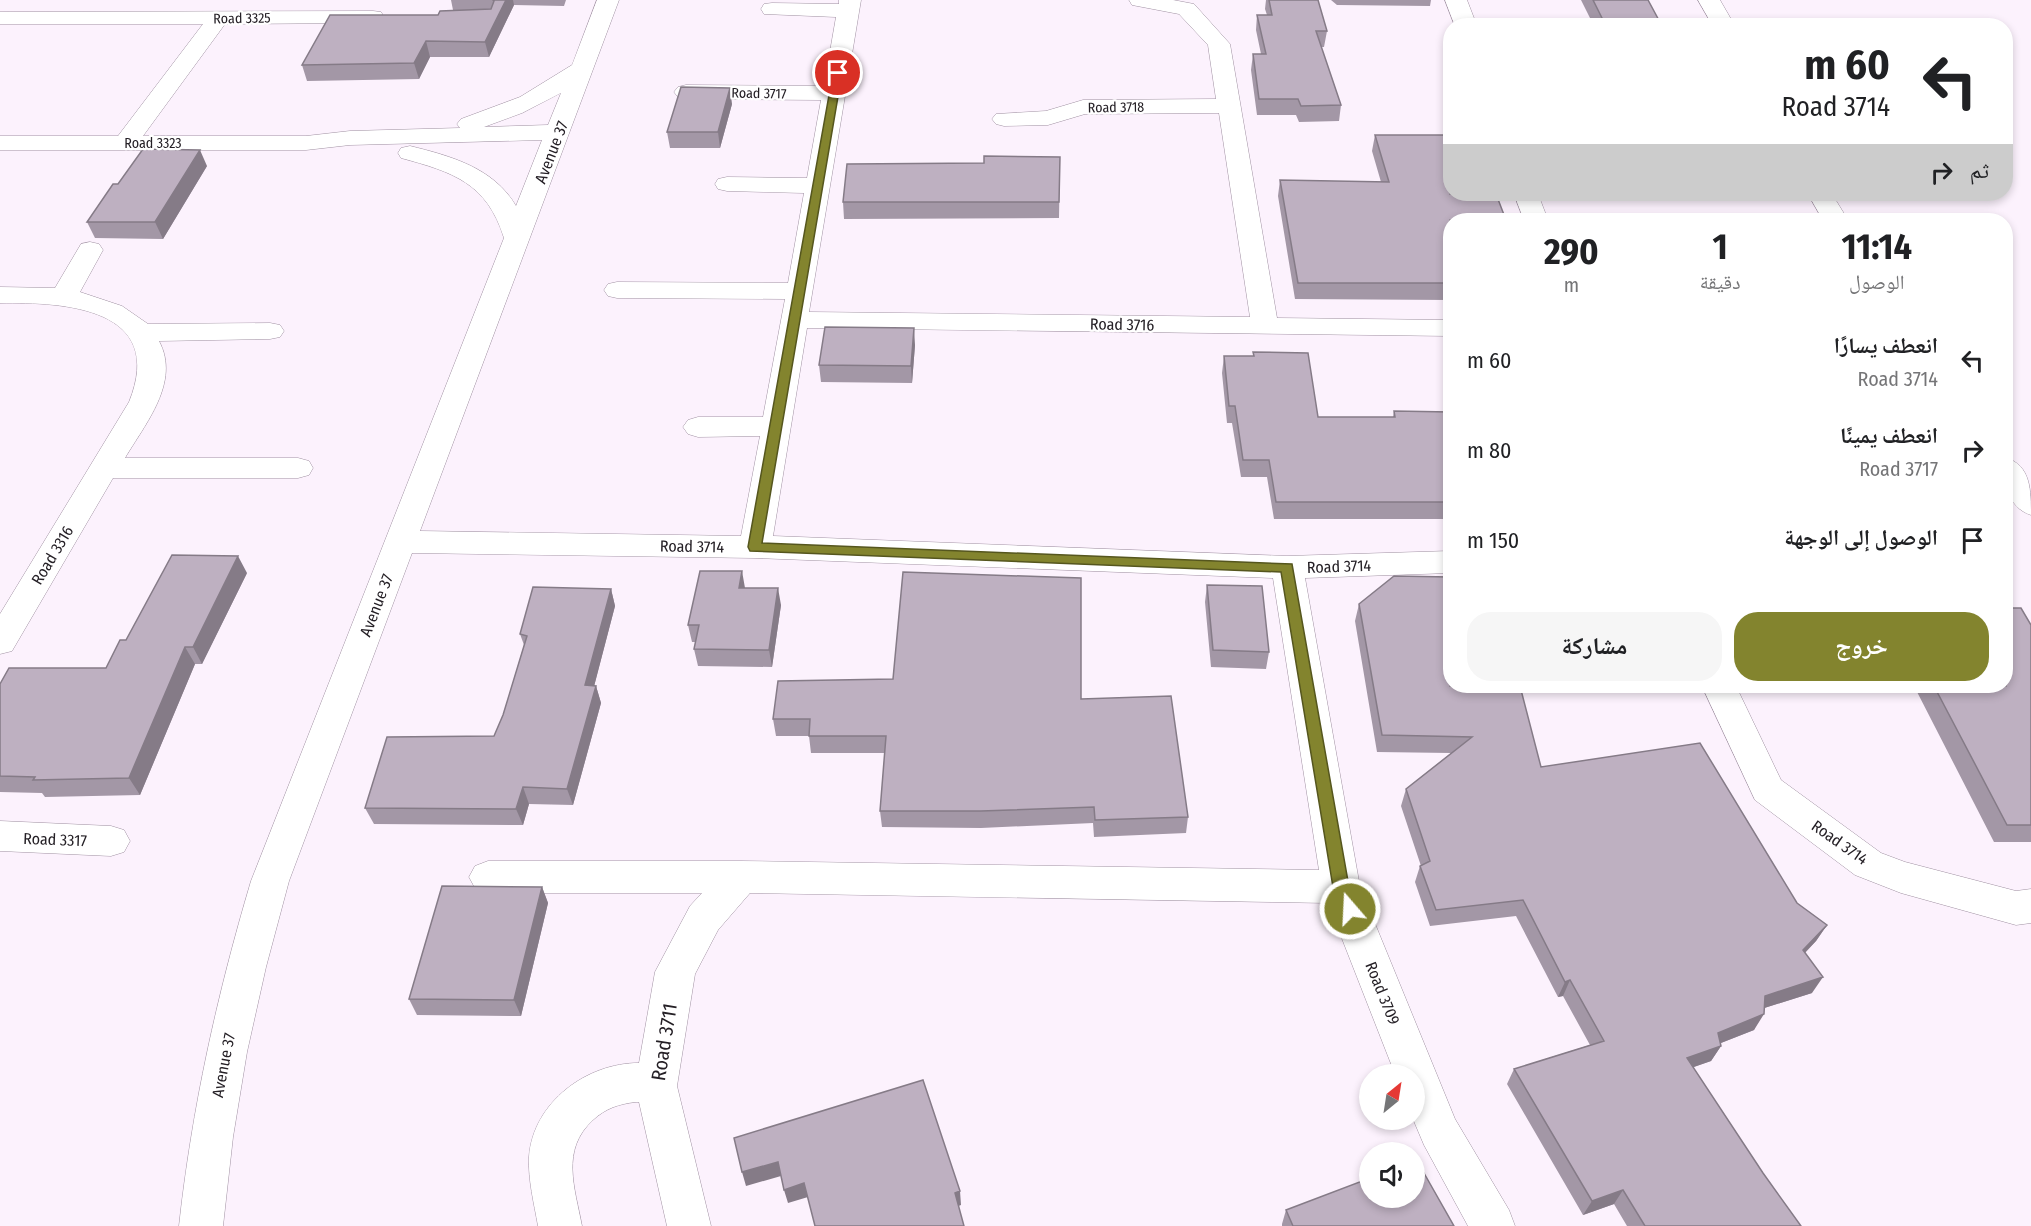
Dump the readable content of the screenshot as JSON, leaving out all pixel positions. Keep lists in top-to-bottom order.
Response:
{
  "streets": {
    "street": [
      "Road 3325",
      "Road 3717",
      "Road 3718",
      "Road 3323",
      "Avenue 37",
      "Road 3716",
      "Road 3714",
      "Road 3316",
      "Road 3317",
      "Road 3709",
      "Road 3711"
    ]
  },
  "crossings": [
    ["Road 3323", "Avenue 37"],
    ["Avenue 37", "Road 3714"],
    ["Road 3714", "Road 3709"]
  ],
  "north": "top right",
  "page": {
    "turn": ["60 m", "Road 3714"],
    "then": "ثم",
    "eta": [
      "11:14",
      "الوصول",
      "1",
      "دقيقة",
      "290",
      "m"
    ],
    "list": [
      {
        "name": "انعطف يسارًا",
        "note": "Road 3714",
        "value": "60 m"
      },
      {
        "name": "انعطف يمينًا",
        "note": "Road 3717",
        "value": "80 m"
      },
      {
        "name": "الوصول إلى الوجهة",
        "value": "150 m"
      }
    ],
    "buttons": ["خروج", "مشاركة"]
  }
}
